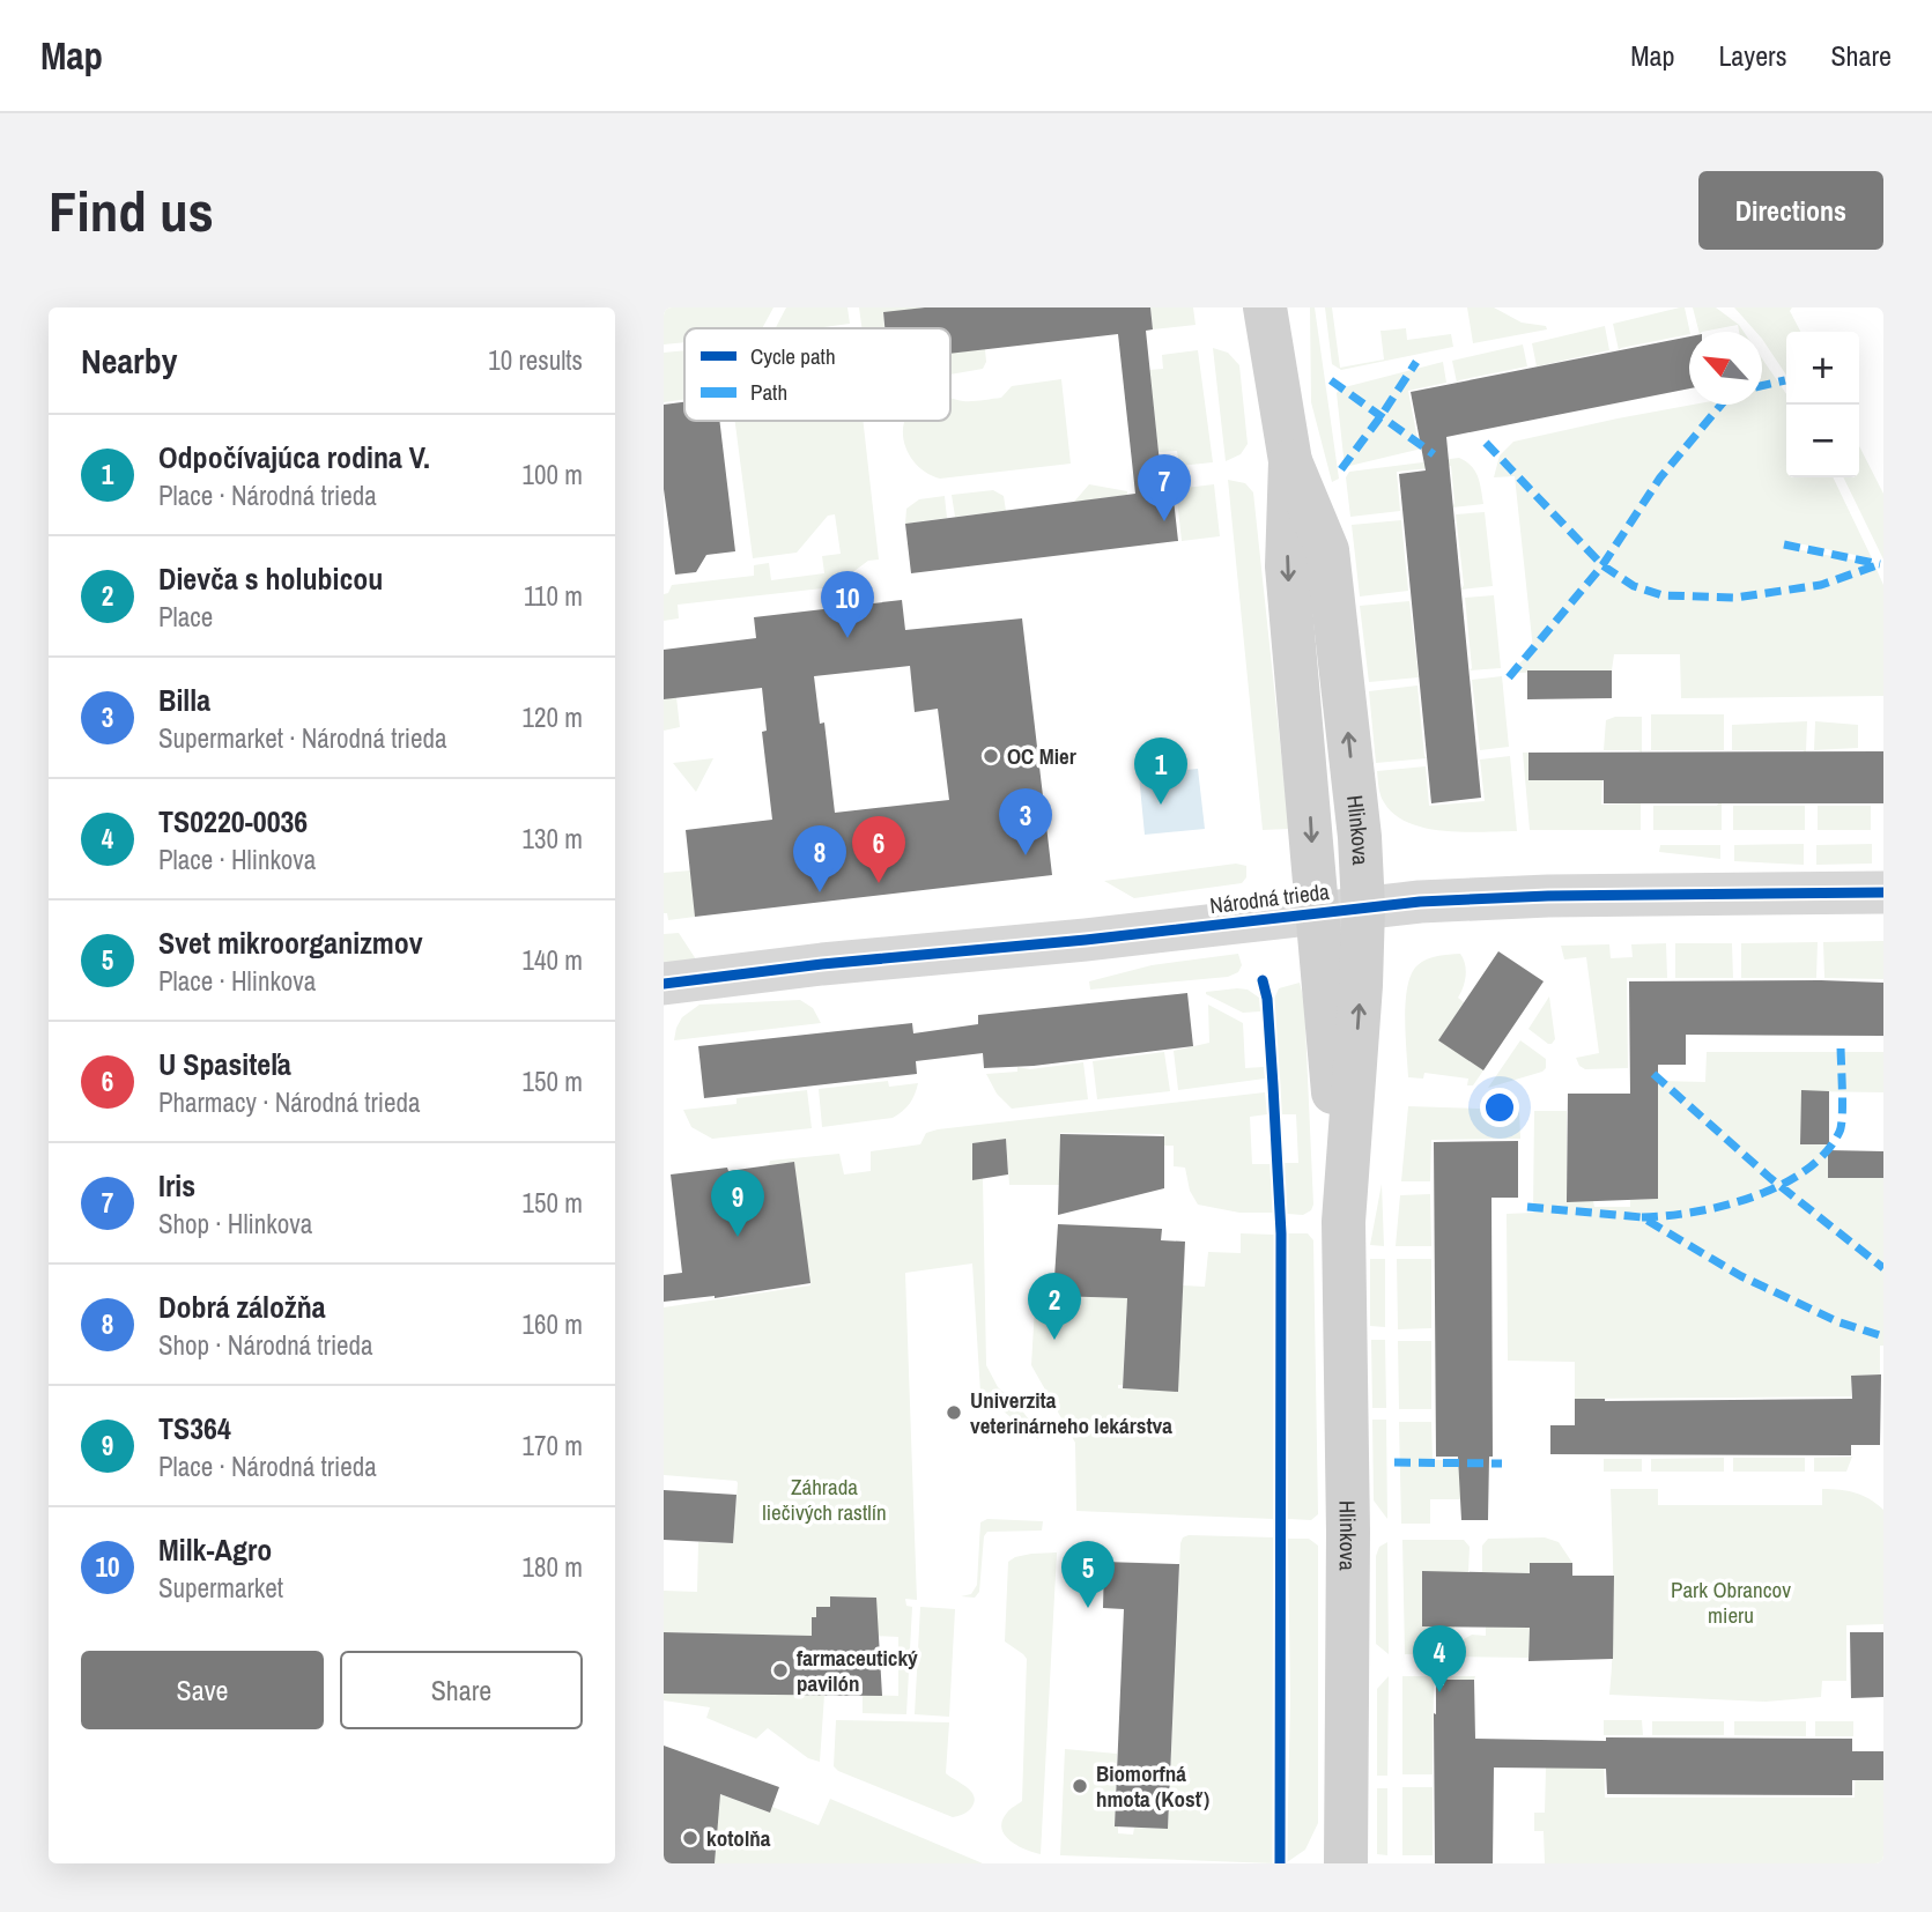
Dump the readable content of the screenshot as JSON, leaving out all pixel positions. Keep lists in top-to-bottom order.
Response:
{
  "streets": {
    "main road": ["Hlinkova"],
    "street": ["Národná trieda"]
  },
  "crossings": [
    ["Hlinkova", "Národná trieda"]
  ],
  "parks": ["Záhrada liečivých rastlín", "Park Obrancov mieru"],
  "places": [
    "OC Mier",
    "Univerzita veterinárneho lekárstva",
    "farmaceutický pavilón",
    "Biomorfná hmota (Kosť)",
    "kotolňa"
  ],
  "legend": ["Cycle path", "Path"],
  "north": "top left",
  "page": {
    "header": "Map",
    "nav": ["Map", "Layers", "Share"],
    "buttons": [
      "Directions",
      ["Save", "Share"]
    ],
    "title": "Find us",
    "heading": ["Nearby", "10 results"],
    "map_buttons": ["+", "−"],
    "list": [
      {
        "mark": "1",
        "name": "Odpočívajúca rodina V.",
        "note": "Place · Národná trieda",
        "value": "100 m"
      },
      {
        "mark": "2",
        "name": "Dievča s holubicou",
        "note": "Place",
        "value": "110 m"
      },
      {
        "mark": "3",
        "name": "Billa",
        "note": "Supermarket · Národná trieda",
        "value": "120 m"
      },
      {
        "mark": "4",
        "name": "TS0220-0036",
        "note": "Place · Hlinkova",
        "value": "130 m"
      },
      {
        "mark": "5",
        "name": "Svet mikroorganizmov",
        "note": "Place · Hlinkova",
        "value": "140 m"
      },
      {
        "mark": "6",
        "name": "U Spasiteľa",
        "note": "Pharmacy · Národná trieda",
        "value": "150 m"
      },
      {
        "mark": "7",
        "name": "Iris",
        "note": "Shop · Hlinkova",
        "value": "150 m"
      },
      {
        "mark": "8",
        "name": "Dobrá záložňa",
        "note": "Shop · Národná trieda",
        "value": "160 m"
      },
      {
        "mark": "9",
        "name": "TS364",
        "note": "Place · Národná trieda",
        "value": "170 m"
      },
      {
        "mark": "10",
        "name": "Milk-Agro",
        "note": "Supermarket",
        "value": "180 m"
      }
    ],
    "pins": [
      "7",
      "10",
      "1",
      "3",
      "6",
      "8",
      "9",
      "2",
      "5",
      "4"
    ]
  }
}
